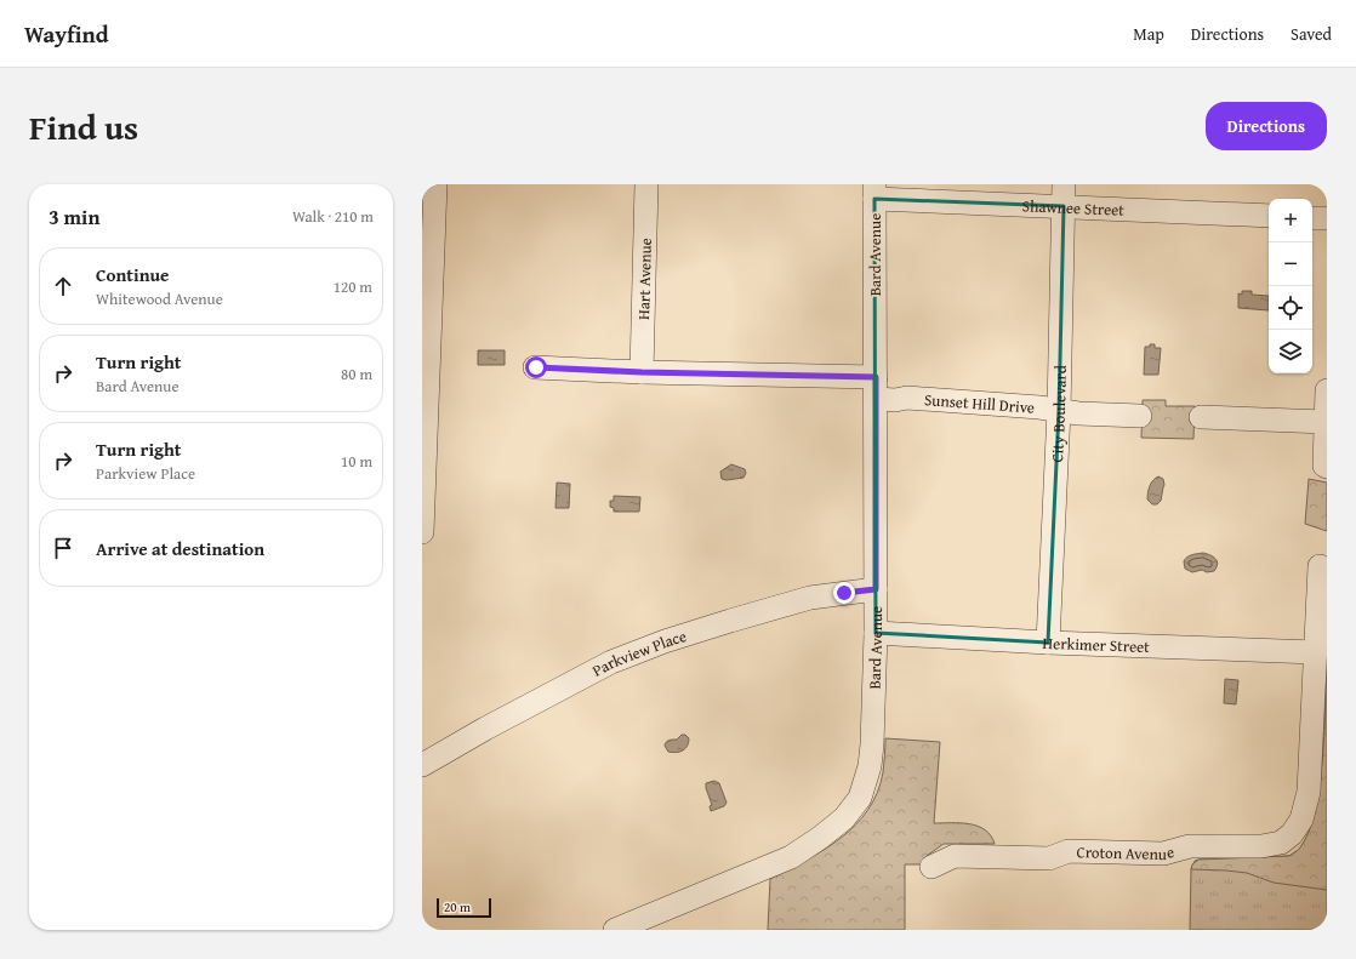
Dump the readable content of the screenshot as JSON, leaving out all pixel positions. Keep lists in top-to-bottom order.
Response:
{
  "streets": {
    "street": [
      "Shawnee Street",
      "Bard Avenue",
      "Hart Avenue",
      "Sunset Hill Drive",
      "City Boulevard",
      "Herkimer Street",
      "Parkview Place",
      "Croton Avenue"
    ]
  },
  "crossings": [
    ["Shawnee Street", "Bard Avenue"],
    ["Shawnee Street", "City Boulevard"],
    ["Bard Avenue", "Sunset Hill Drive"],
    ["Bard Avenue", "Herkimer Street"],
    ["Bard Avenue", "Parkview Place"],
    ["Sunset Hill Drive", "City Boulevard"],
    ["City Boulevard", "Herkimer Street"],
    ["Herkimer Street", "Croton Avenue"]
  ],
  "scale_bar": "20 m",
  "page": {
    "header": "Wayfind",
    "nav": ["Map", "Directions", "Saved"],
    "title": "Find us",
    "buttons": "Directions",
    "heading": ["3 min", "Walk · 210 m"],
    "map_buttons": ["+", "−"],
    "list": [
      ["Continue", "Whitewood Avenue", "120 m"],
      ["Turn right", "Bard Avenue", "80 m"],
      ["Turn right", "Parkview Place", "10 m"],
      "Arrive at destination"
    ],
    "scale": "20 m"
  }
}
